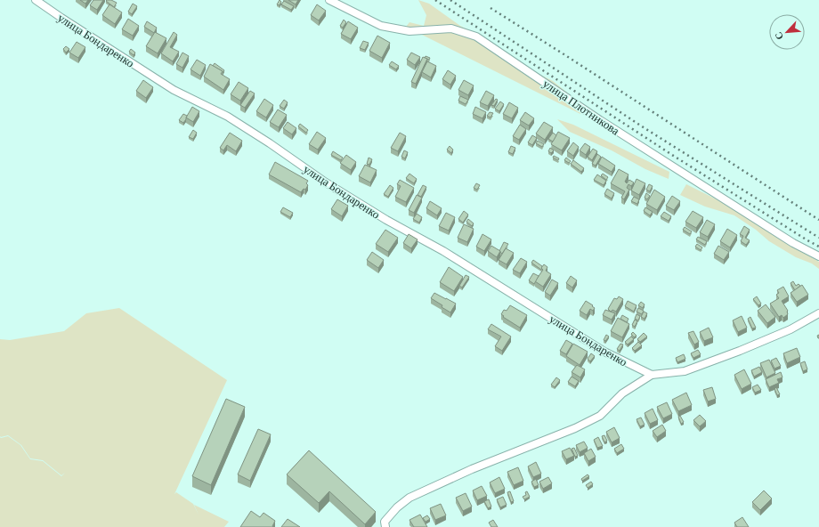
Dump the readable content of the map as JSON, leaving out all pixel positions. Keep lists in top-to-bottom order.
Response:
{
  "streets": {
    "street": ["улица Бондаренко", "улица Плотникова"]
  },
  "north": "bottom left"
}
